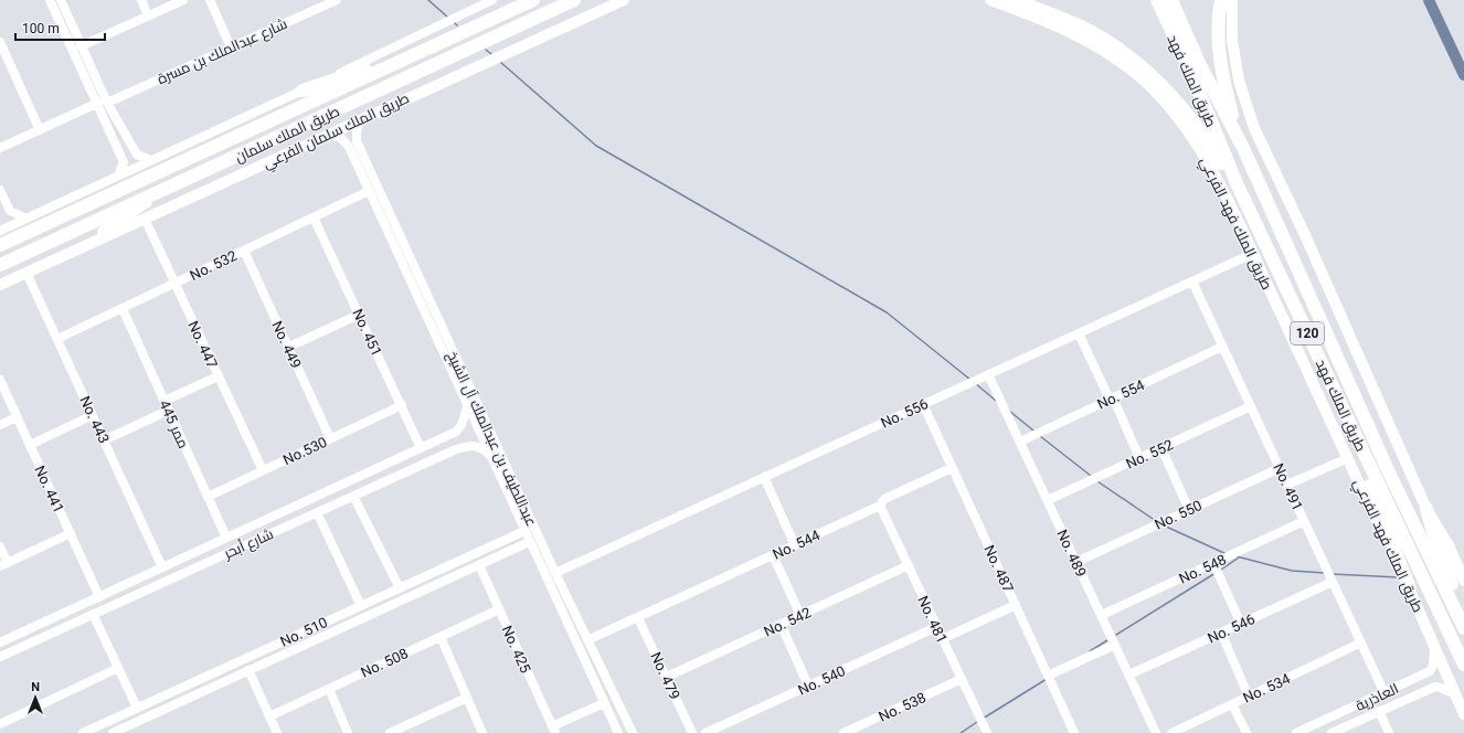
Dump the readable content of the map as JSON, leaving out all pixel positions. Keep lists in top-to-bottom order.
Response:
{
  "streets": {
    "highway": ["طريق الملك فهد", "طريق الملك سلمان", "120"],
    "main road": ["طريق الملك سلمان الفرعي", "طريق الملك فهد الفرعي"],
    "street": [
      "شارع عبدالملك بن مسرة",
      "No. 532",
      "No. 451",
      "No. 447",
      "No. 449",
      "No. 554",
      "No. 556",
      "No. 443",
      "ممر 445",
      "عبداللطيف بن عبدالملك آل الشيخ",
      "No.530",
      "No. 552",
      "No. 491",
      "No. 441",
      "No. 550",
      "شارع أبحر",
      "No. 544",
      "No. 489",
      "No. 487",
      "No. 548",
      "No. 481",
      "No. 542",
      "No. 546",
      "No. 510",
      "No. 425",
      "No. 508",
      "No. 479",
      "No. 540",
      "No. 534",
      "العاذرية",
      "No. 538"
    ]
  },
  "crossings": [
    ["طريق الملك سلمان الفرعي", "No. 447"],
    ["طريق الملك سلمان الفرعي", "No. 443"],
    ["طريق الملك فهد الفرعي", "No. 556"],
    ["طريق الملك فهد الفرعي", "العاذرية"],
    ["No. 532", "No. 451"],
    ["No. 532", "No. 447"],
    ["No. 532", "No. 449"],
    ["No. 532", "No. 443"],
    ["No. 532", "ممر 445"],
    ["No. 532", "عبداللطيف بن عبدالملك آل الشيخ"],
    ["No. 451", "No.530"],
    ["No. 451", "شارع أبحر"],
    ["No. 447", "No.530"],
    ["No. 449", "No.530"],
    ["No. 554", "No. 491"],
    ["No. 554", "No. 489"],
    ["No. 556", "عبداللطيف بن عبدالملك آل الشيخ"],
    ["No. 556", "No. 491"],
    ["No. 556", "No. 489"],
    ["No. 556", "No. 487"],
    ["No. 443", "شارع أبحر"],
    ["ممر 445", "No.530"],
    ["ممر 445", "شارع أبحر"],
    ["عبداللطيف بن عبدالملك آل الشيخ", "شارع أبحر"],
    ["عبداللطيف بن عبدالملك آل الشيخ", "No. 544"],
    ["عبداللطيف بن عبدالملك آل الشيخ", "No. 510"],
    ["No. 552", "No. 491"],
    ["No. 552", "No. 489"],
    ["No. 491", "No. 550"],
    ["No. 491", "No. 548"],
    ["No. 491", "No. 546"],
    ["No. 491", "No. 534"],
    ["No. 491", "العاذرية"],
    ["No. 441", "شارع أبحر"],
    ["No. 550", "No. 489"],
    ["No. 544", "No. 487"],
    ["No. 544", "No. 481"],
    ["No. 544", "No. 479"],
    ["No. 489", "No. 548"],
    ["No. 489", "No. 546"],
    ["No. 481", "No. 542"],
    ["No. 481", "No. 540"],
    ["No. 481", "No. 538"],
    ["No. 542", "No. 479"],
    ["No. 510", "No. 425"],
    ["No. 425", "No. 508"]
  ],
  "scale_bar": "100 m",
  "north": "top"
}
